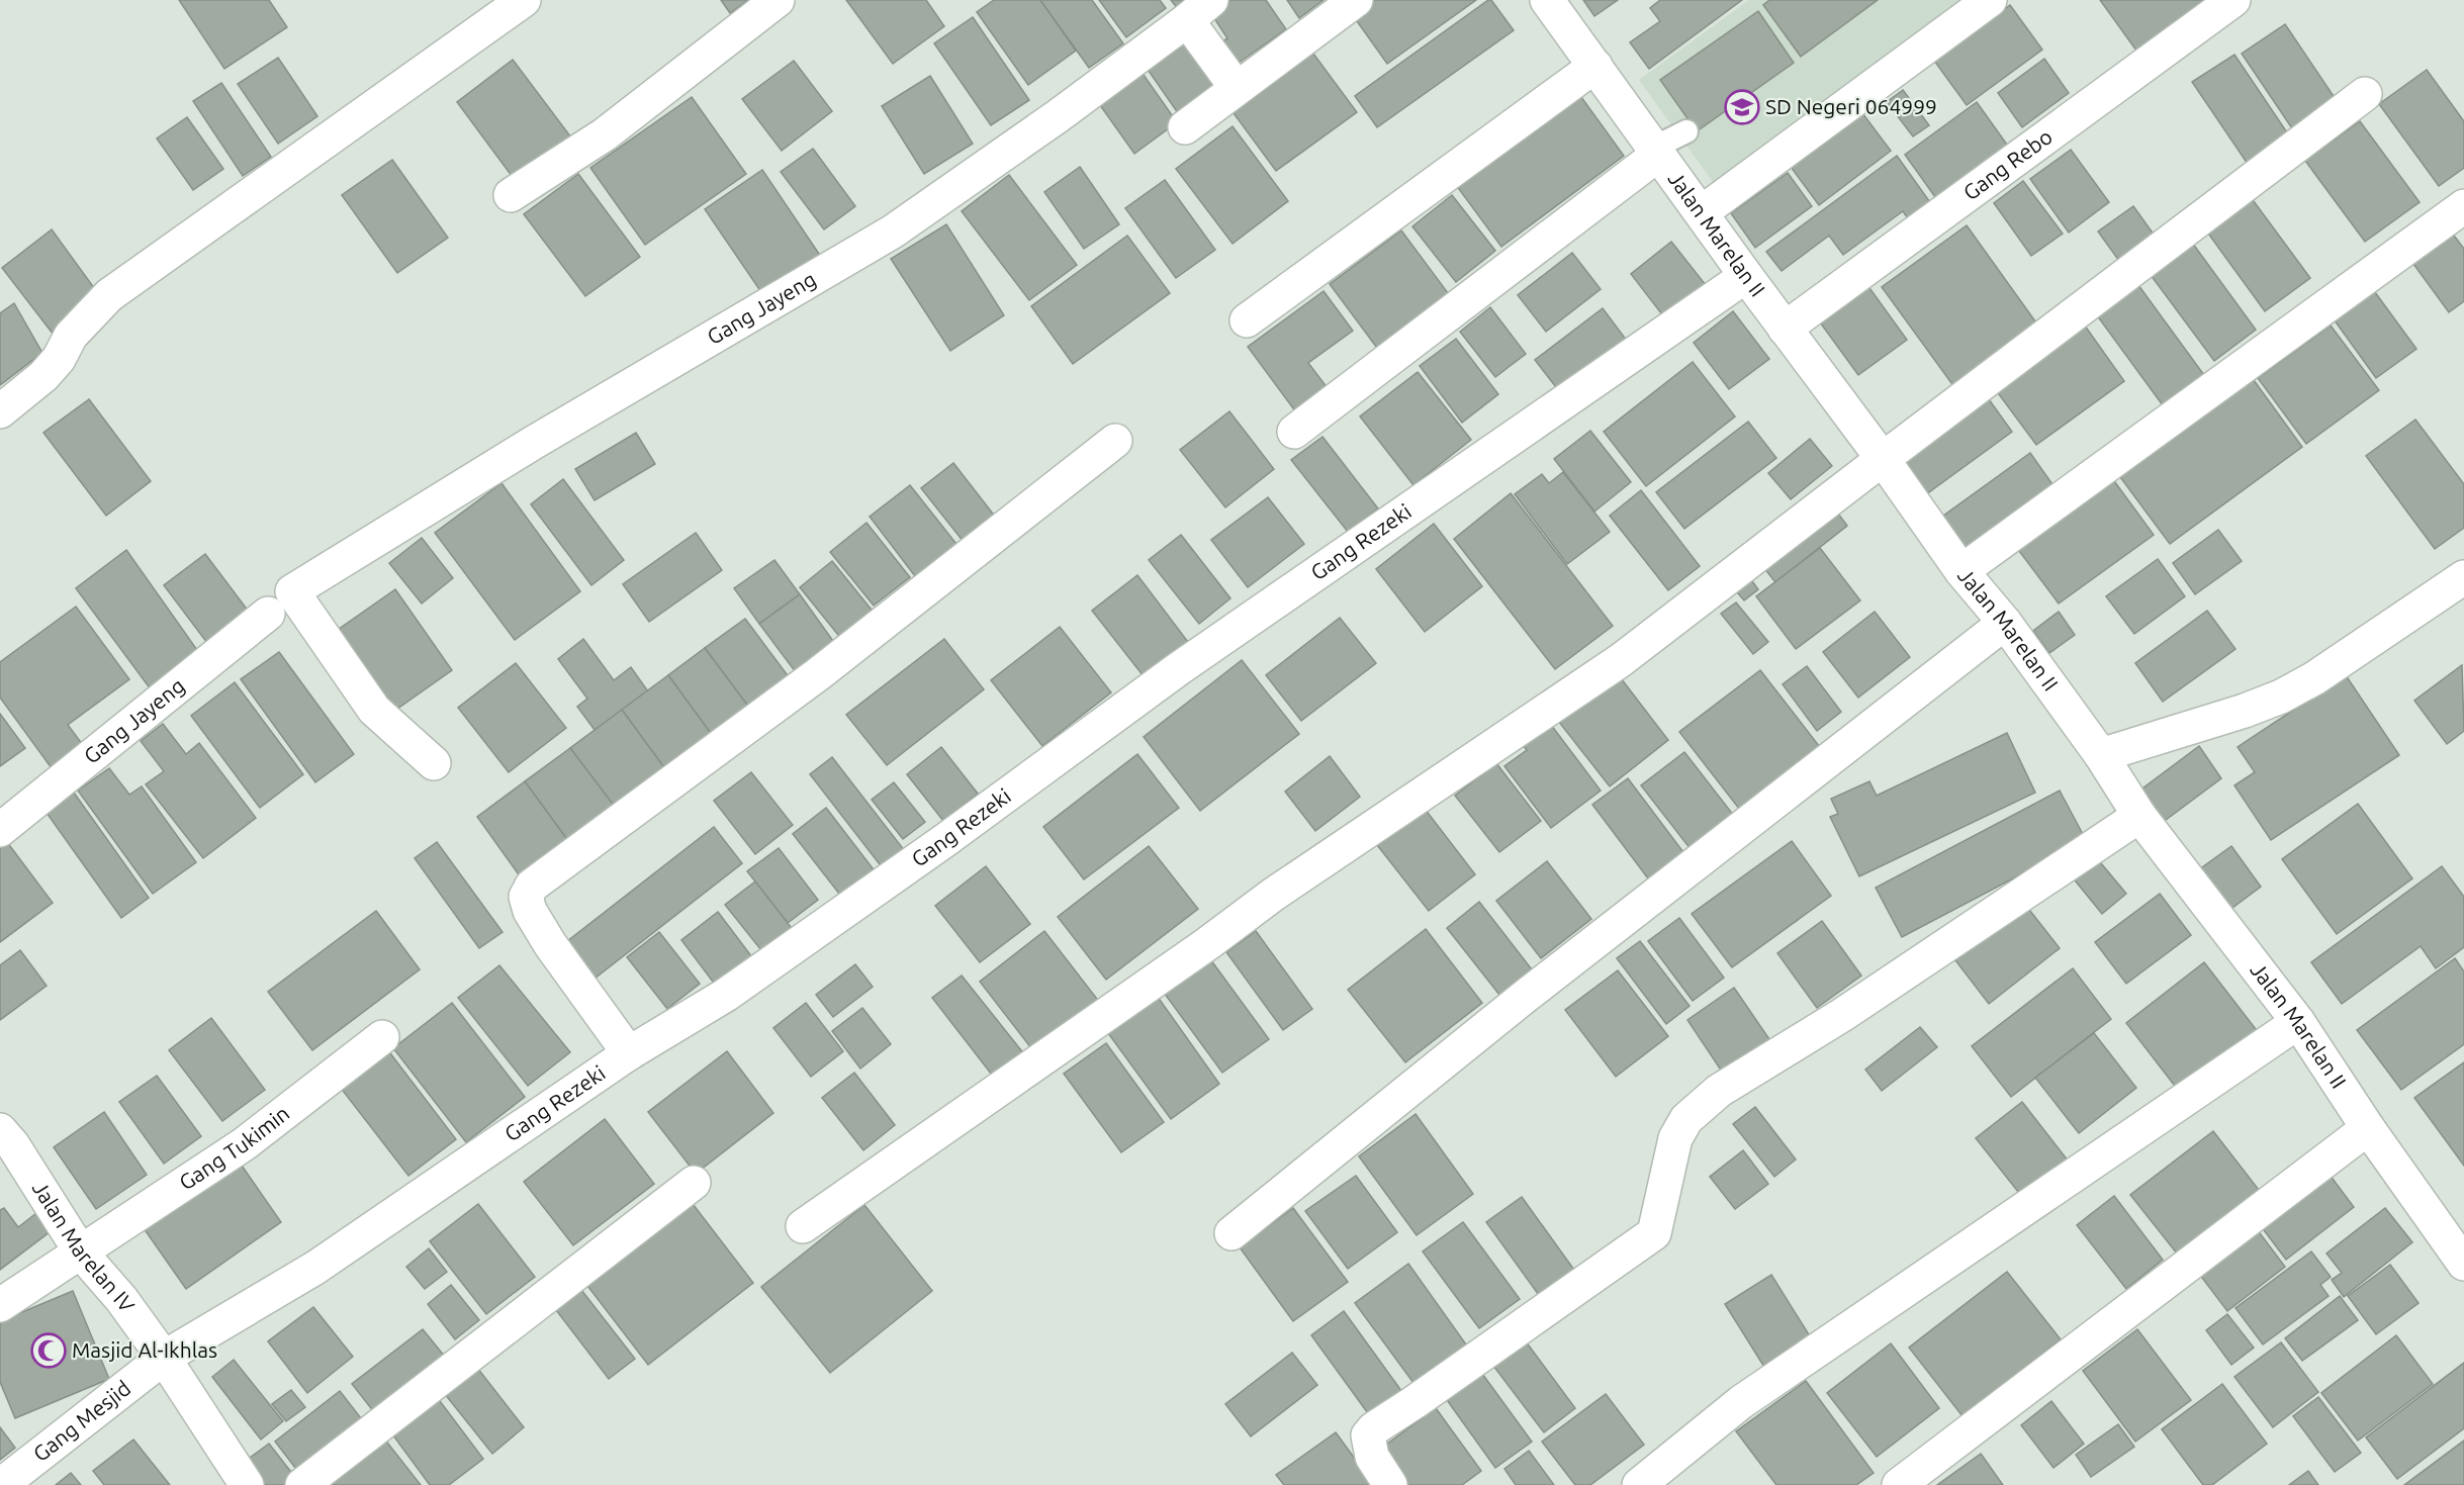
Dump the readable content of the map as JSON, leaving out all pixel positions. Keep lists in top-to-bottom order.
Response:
{
  "streets": {
    "street": [
      "Gang Rebo",
      "Jalan Marelan II",
      "Gang Jayeng",
      "Gang Rezeki",
      "Gang Tukimin",
      "Jalan Marelan IV",
      "Gang Mesjid"
    ]
  },
  "crossings": [
    ["Gang Rebo", "Jalan Marelan II"],
    ["Jalan Marelan II", "Gang Rezeki"],
    ["Gang Rezeki", "Jalan Marelan IV"],
    ["Gang Rezeki", "Gang Mesjid"],
    ["Gang Tukimin", "Jalan Marelan IV"],
    ["Jalan Marelan IV", "Gang Mesjid"]
  ],
  "places": {
    "school or university": ["SD Negeri 064999"],
    "mosque": ["Masjid Al-Ikhlas"]
  }
}
